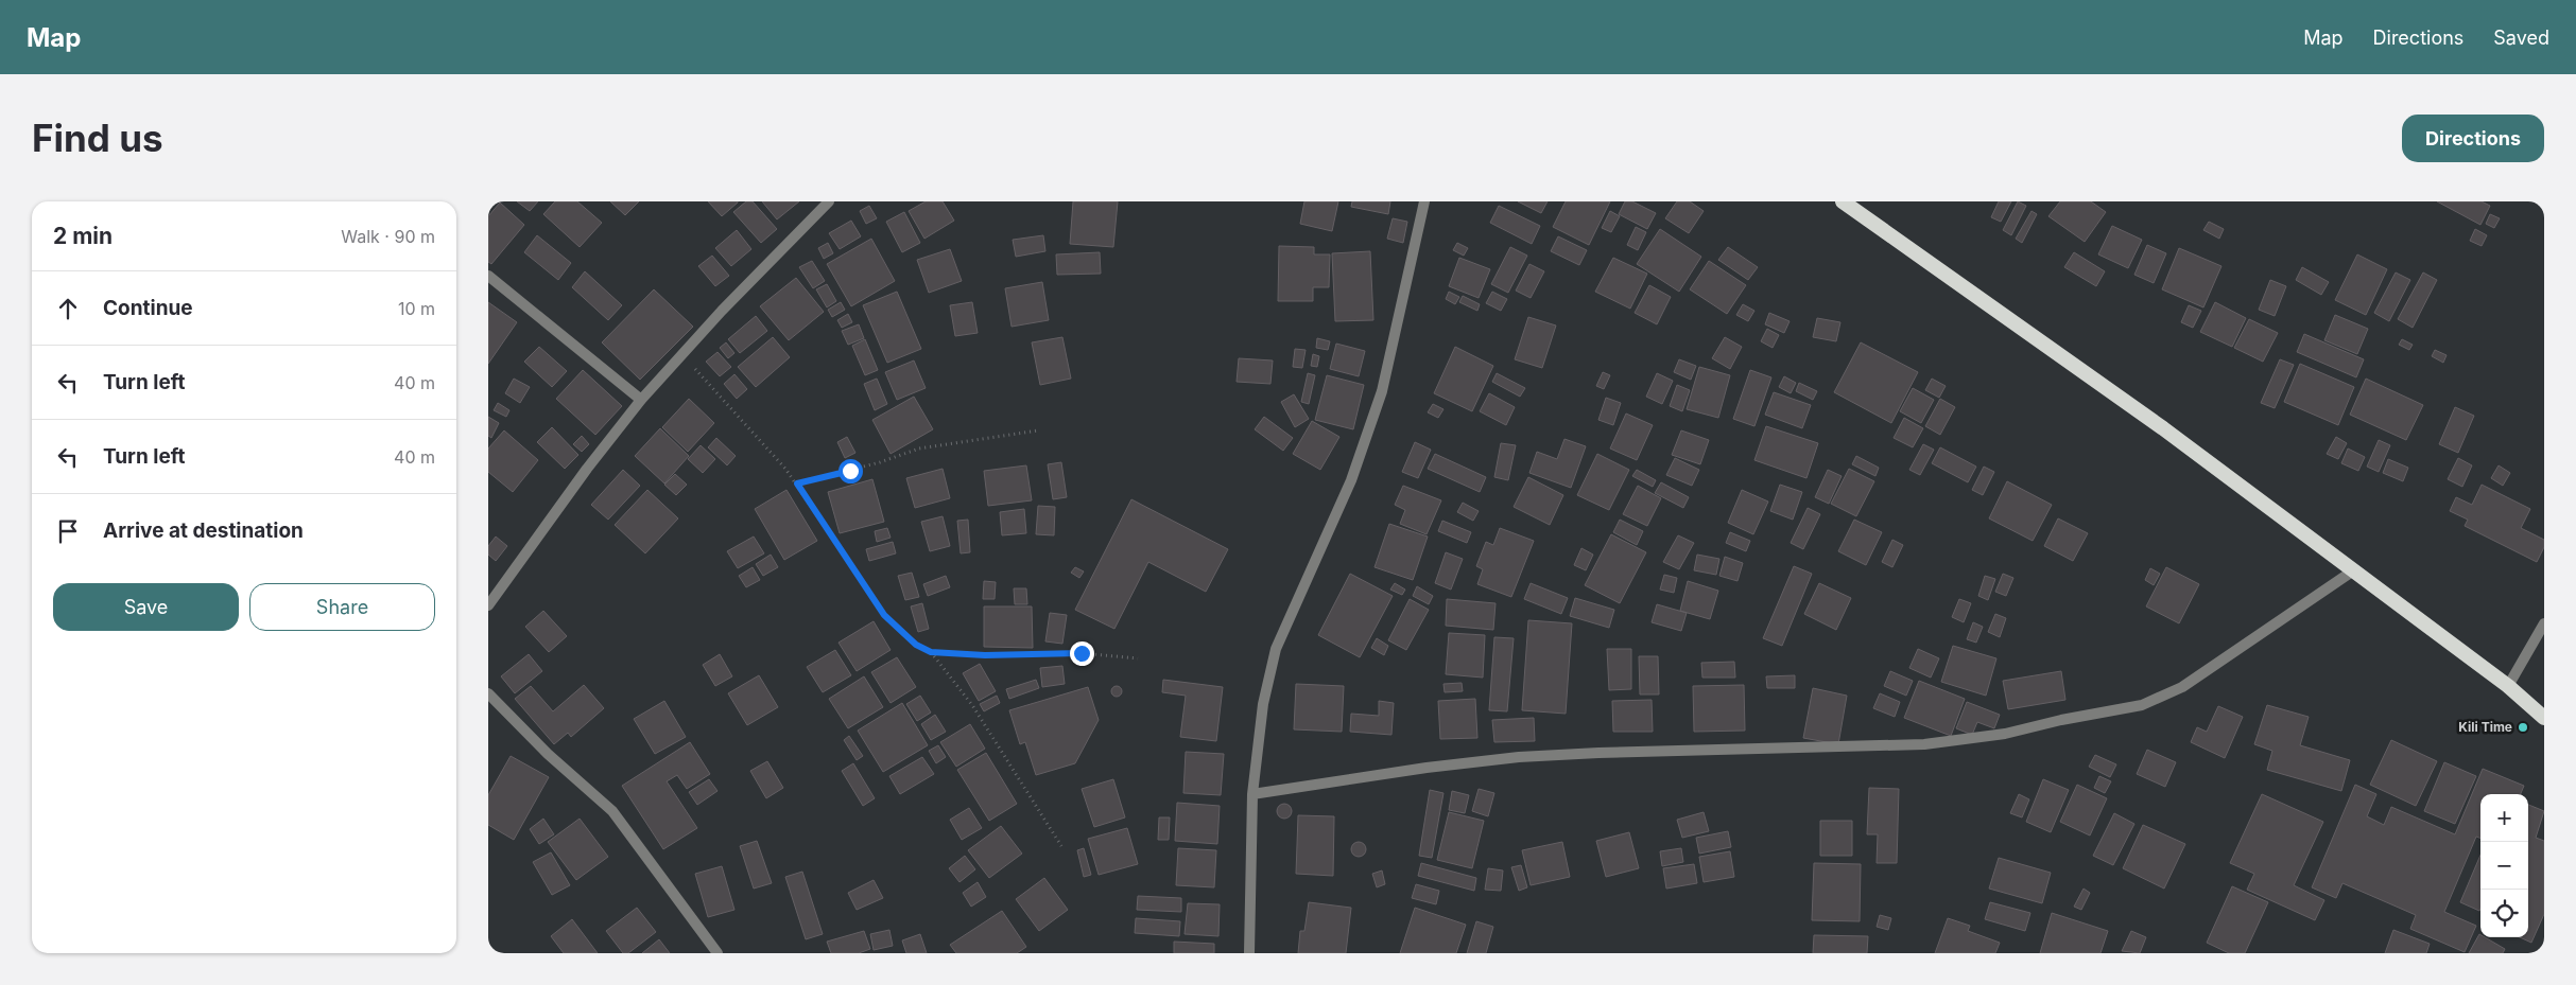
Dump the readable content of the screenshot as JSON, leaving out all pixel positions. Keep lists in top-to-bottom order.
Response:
{
  "places": ["Kili Time"],
  "page": {
    "header": "Map",
    "nav": ["Map", "Directions", "Saved"],
    "buttons": [
      "Directions",
      ["Save", "Share"]
    ],
    "title": "Find us",
    "heading": ["2 min", "Walk · 90 m"],
    "list": [
      ["Continue", "10 m"],
      ["Turn left", "40 m"],
      ["Turn left", "40 m"],
      "Arrive at destination"
    ],
    "map_buttons": ["+", "−"]
  }
}
